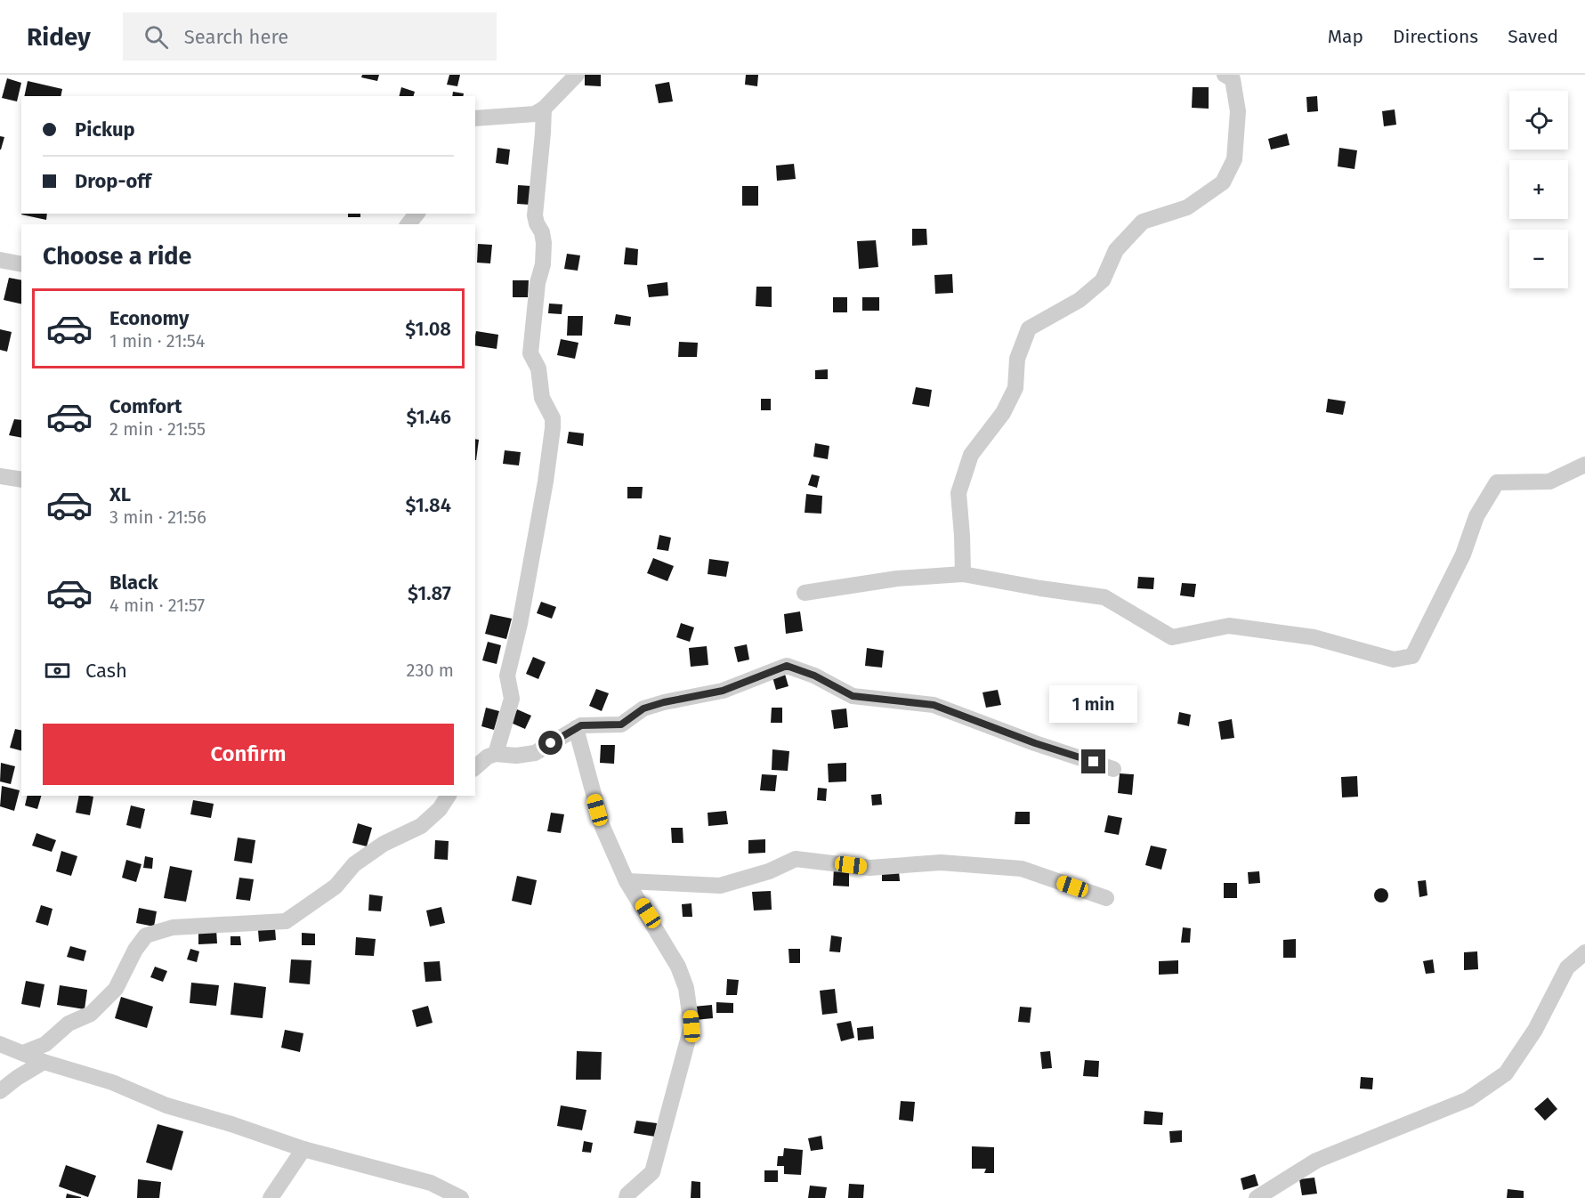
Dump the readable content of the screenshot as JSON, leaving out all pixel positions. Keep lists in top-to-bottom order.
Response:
{
  "page": {
    "header": "Ridey",
    "search": "Search here",
    "nav": ["Map", "Directions", "Saved"],
    "map_buttons": ["+", "−"],
    "banner": ["Pickup", "Drop-off"],
    "heading": "Choose a ride",
    "list": [
      {
        "name": "Economy",
        "note": "1 min · 21:54",
        "value": "$1.08"
      },
      {
        "name": "Comfort",
        "note": "2 min · 21:55",
        "value": "$1.46"
      },
      {
        "name": "XL",
        "note": "3 min · 21:56",
        "value": "$1.84"
      },
      {
        "name": "Black",
        "note": "4 min · 21:57",
        "value": "$1.87"
      }
    ],
    "pay": ["Cash", "230 m"],
    "bubble": "1 min",
    "buttons": "Confirm"
  }
}
